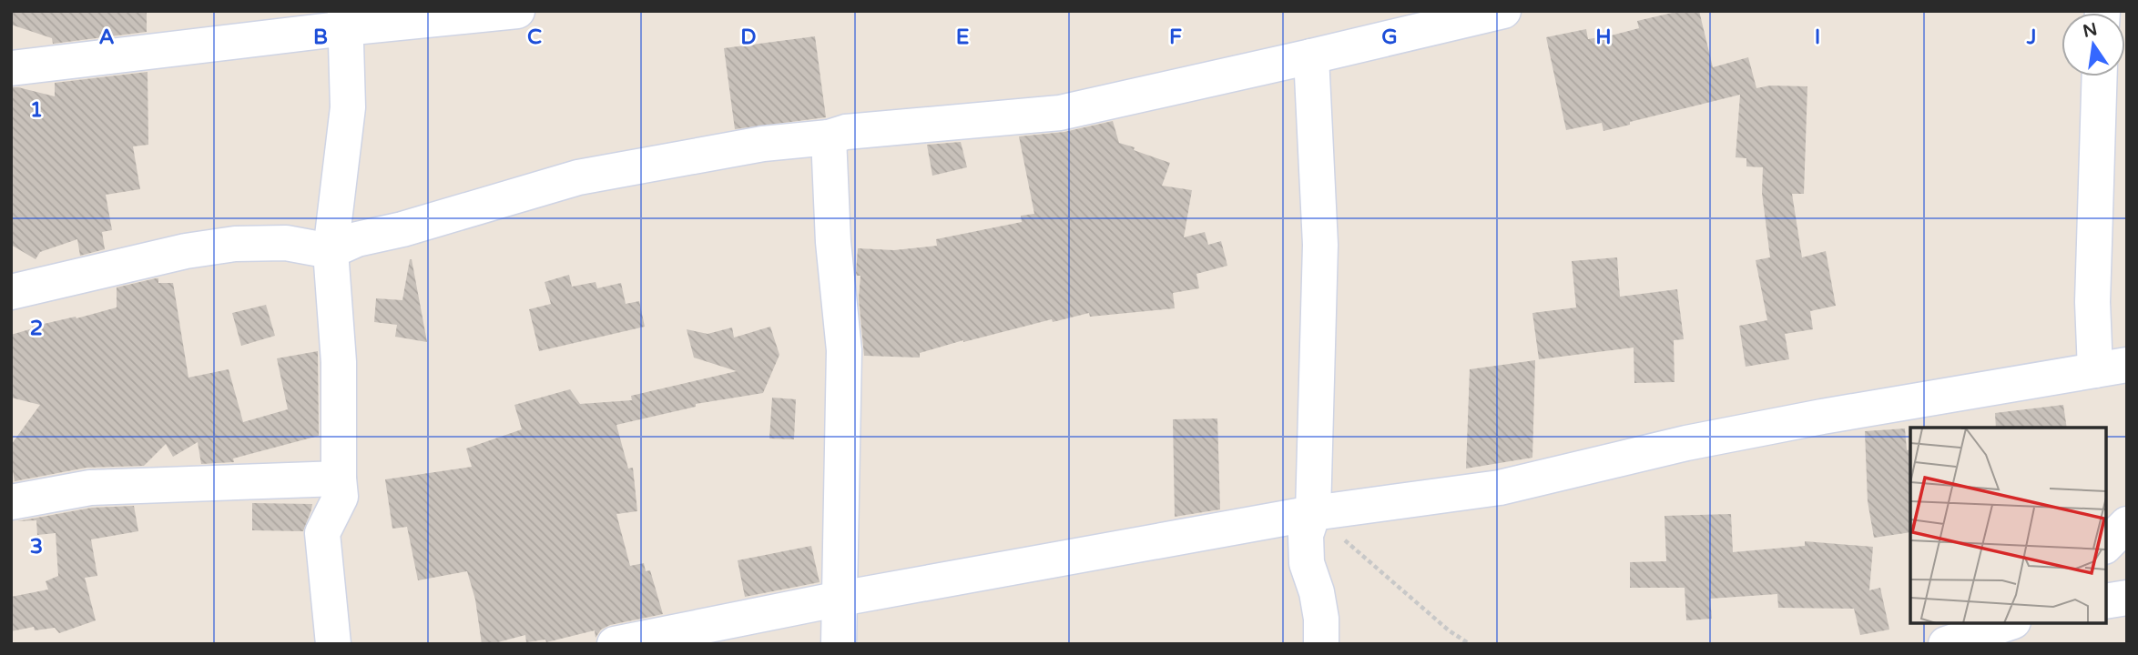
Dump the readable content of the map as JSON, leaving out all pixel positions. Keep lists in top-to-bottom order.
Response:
{
  "north": "top",
  "grid": {
    "columns": [
      "A",
      "B",
      "C",
      "D",
      "E",
      "F",
      "G",
      "H",
      "I",
      "J"
    ],
    "rows": ["1", "2", "3"]
  }
}
